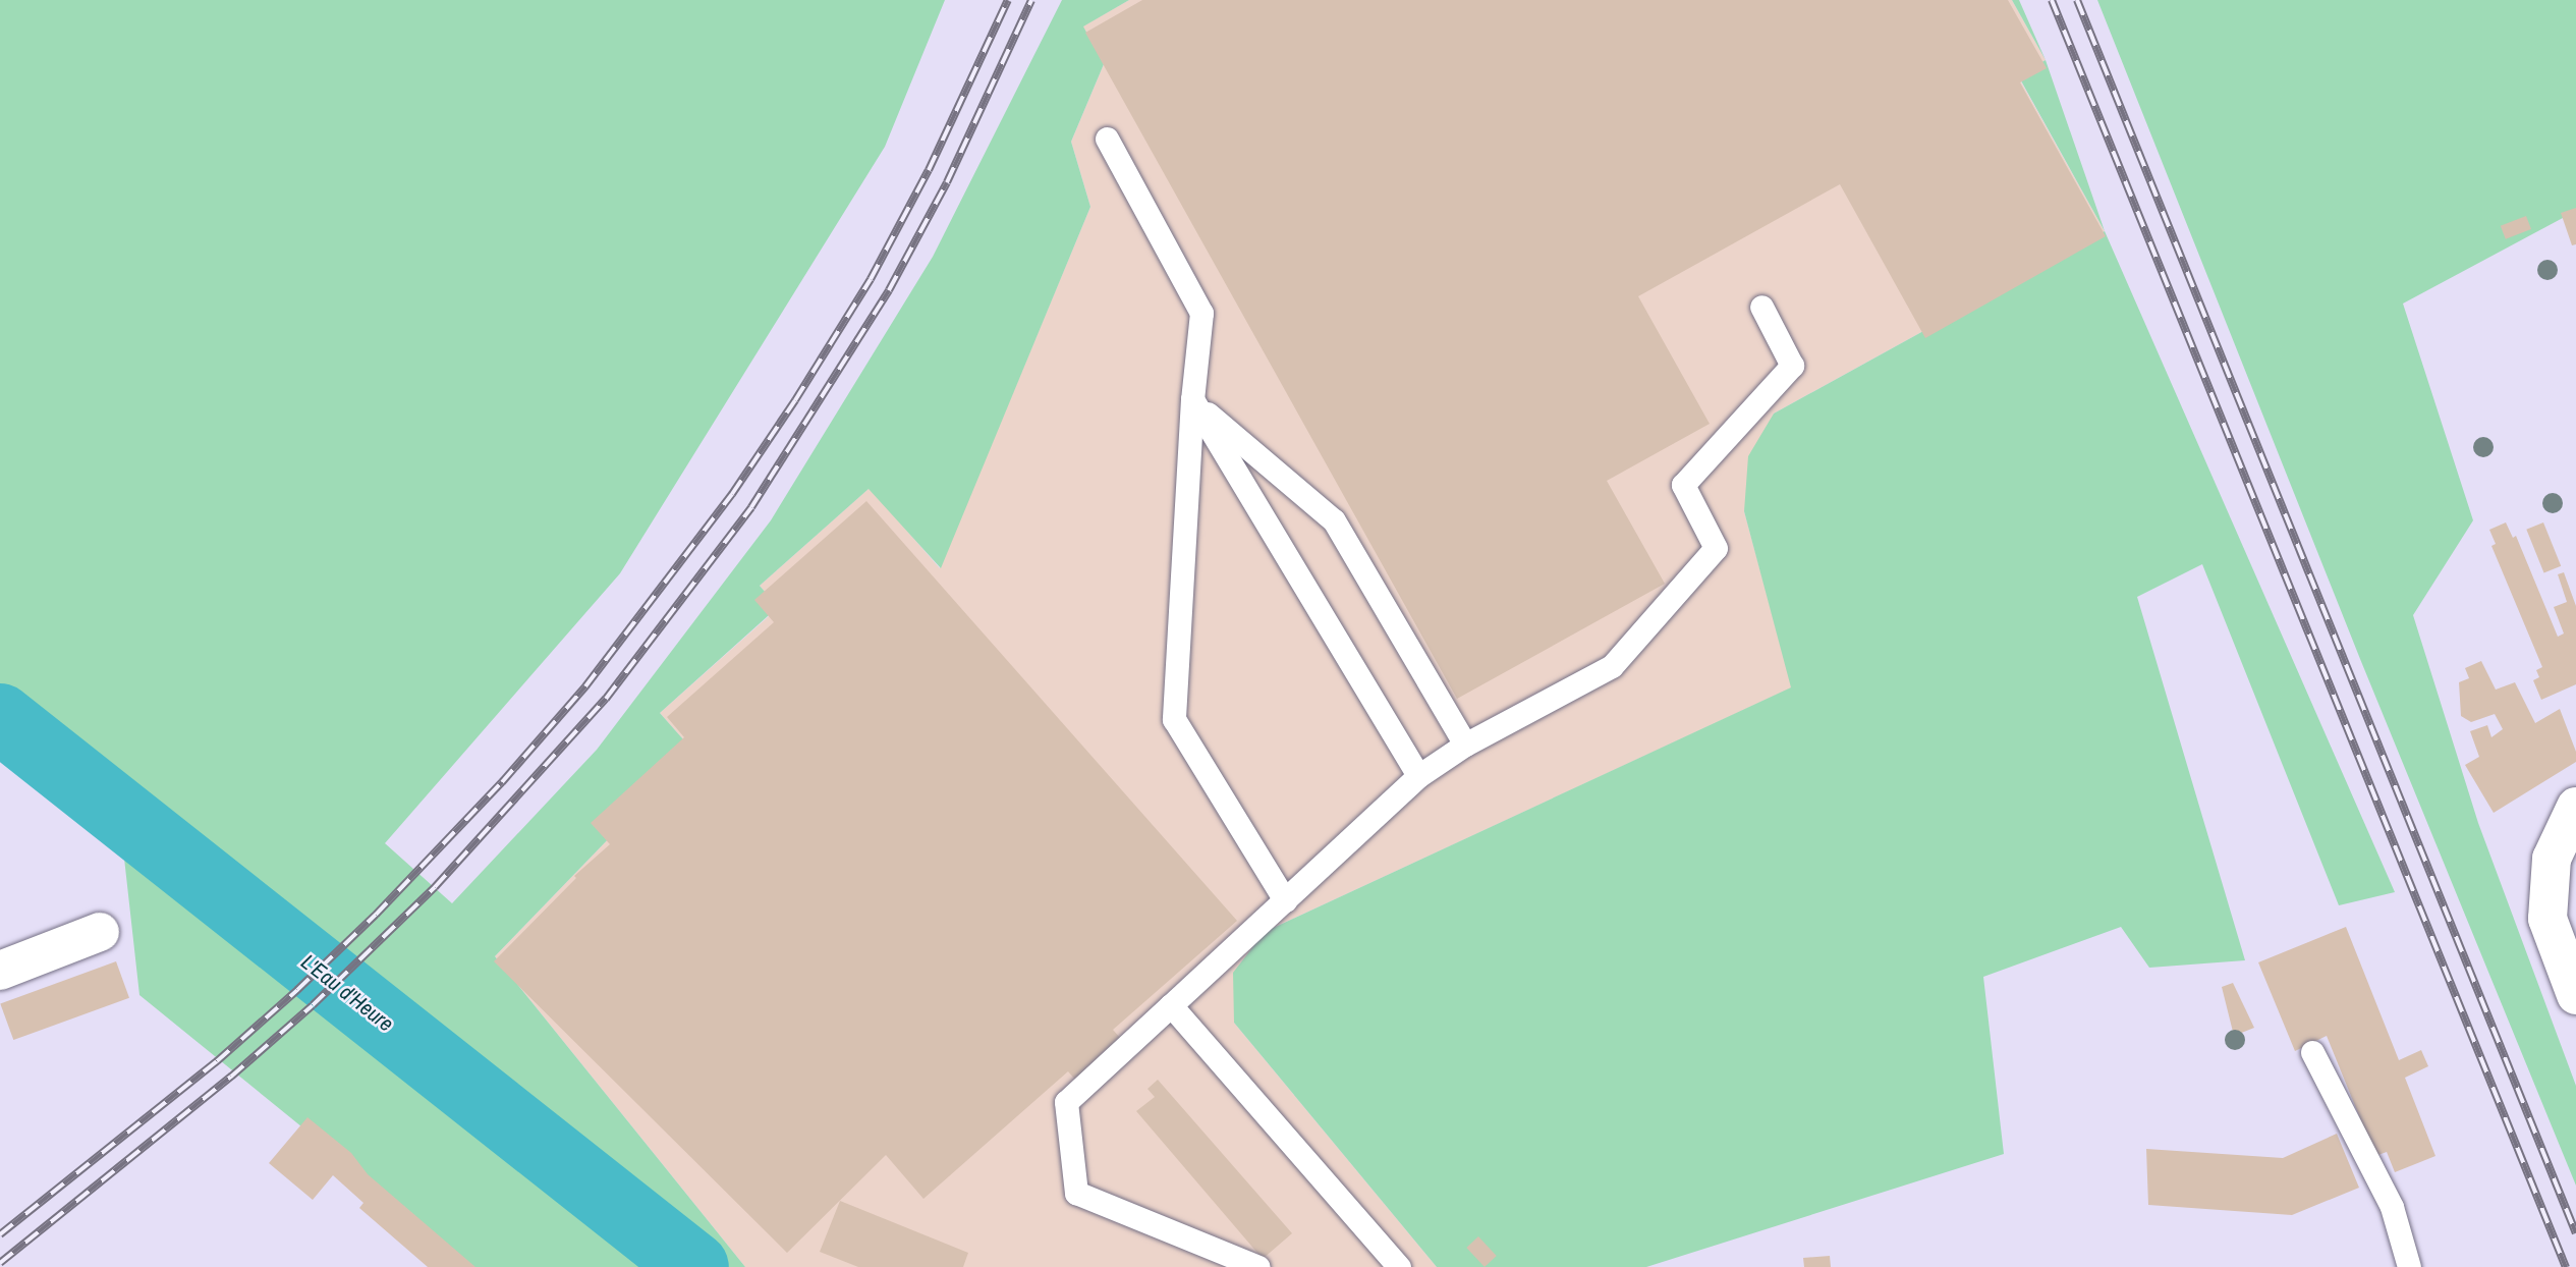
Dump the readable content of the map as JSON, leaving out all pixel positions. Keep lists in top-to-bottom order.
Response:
{
  "water": ["L'Eau d'Heure"]
}
